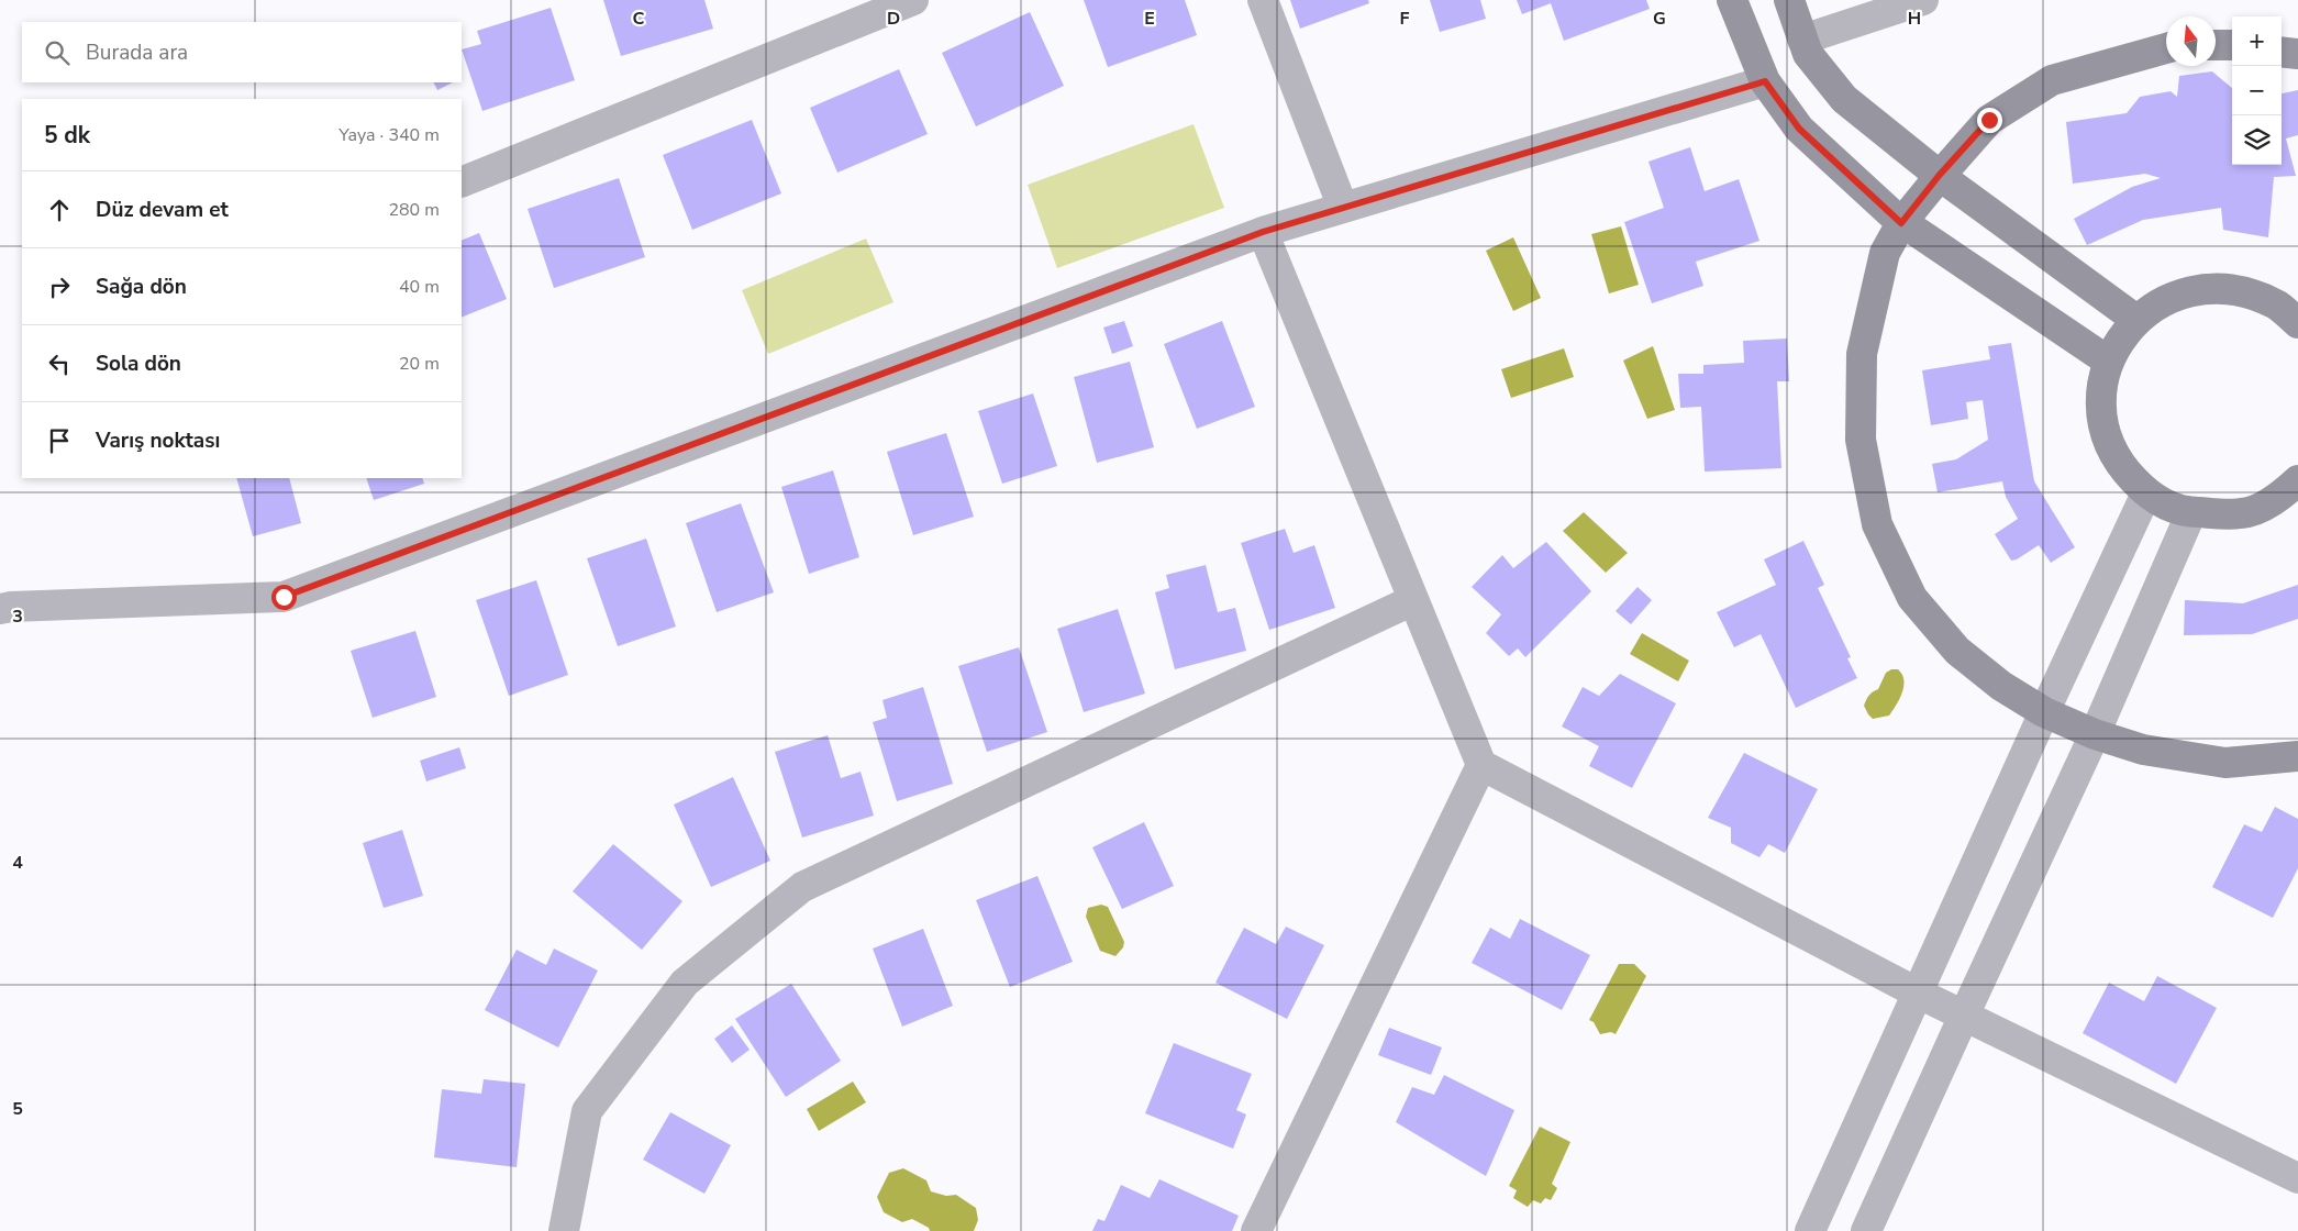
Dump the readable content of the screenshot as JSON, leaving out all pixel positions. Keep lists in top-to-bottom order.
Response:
{
  "north": "top",
  "page": {
    "map_buttons": ["+", "−"],
    "search": "Burada ara",
    "heading": ["5 dk", "Yaya · 340 m"],
    "list": [
      ["Düz devam et", "280 m"],
      ["Sağa dön", "40 m"],
      ["Sola dön", "20 m"],
      "Varış noktası"
    ]
  },
  "grid": {
    "columns": [
      "C",
      "D",
      "E",
      "F",
      "G",
      "H"
    ],
    "rows": ["3", "4", "5"]
  }
}
